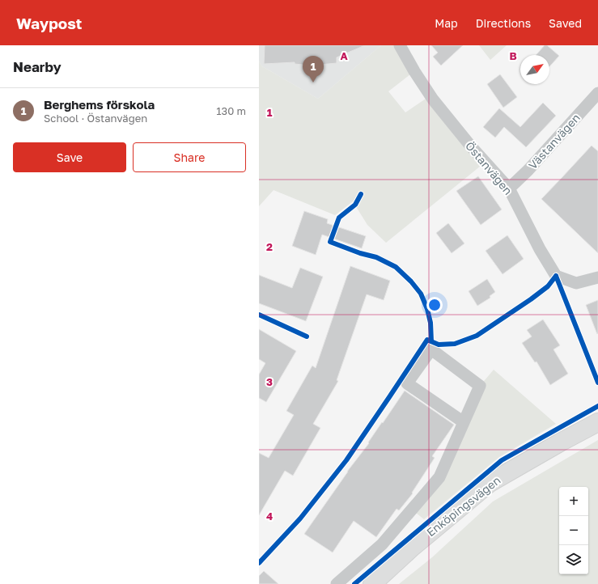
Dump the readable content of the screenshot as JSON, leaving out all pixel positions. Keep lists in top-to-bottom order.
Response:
{
  "streets": {
    "street": ["Västanvägen", "Östanvägen", "Enköpingsvägen"]
  },
  "crossings": [
    ["Västanvägen", "Östanvägen"]
  ],
  "north": "top right",
  "page": {
    "header": "Waypost",
    "nav": ["Map", "Directions", "Saved"],
    "heading": "Nearby",
    "pins": "1",
    "list": [
      {
        "mark": "1",
        "name": "Berghems förskola",
        "note": "School · Östanvägen",
        "value": "130 m"
      }
    ],
    "buttons": ["Save", "Share"],
    "map_buttons": ["+", "−"]
  },
  "grid": {
    "columns": ["A", "B"],
    "rows": [
      "1",
      "2",
      "3",
      "4"
    ]
  }
}
